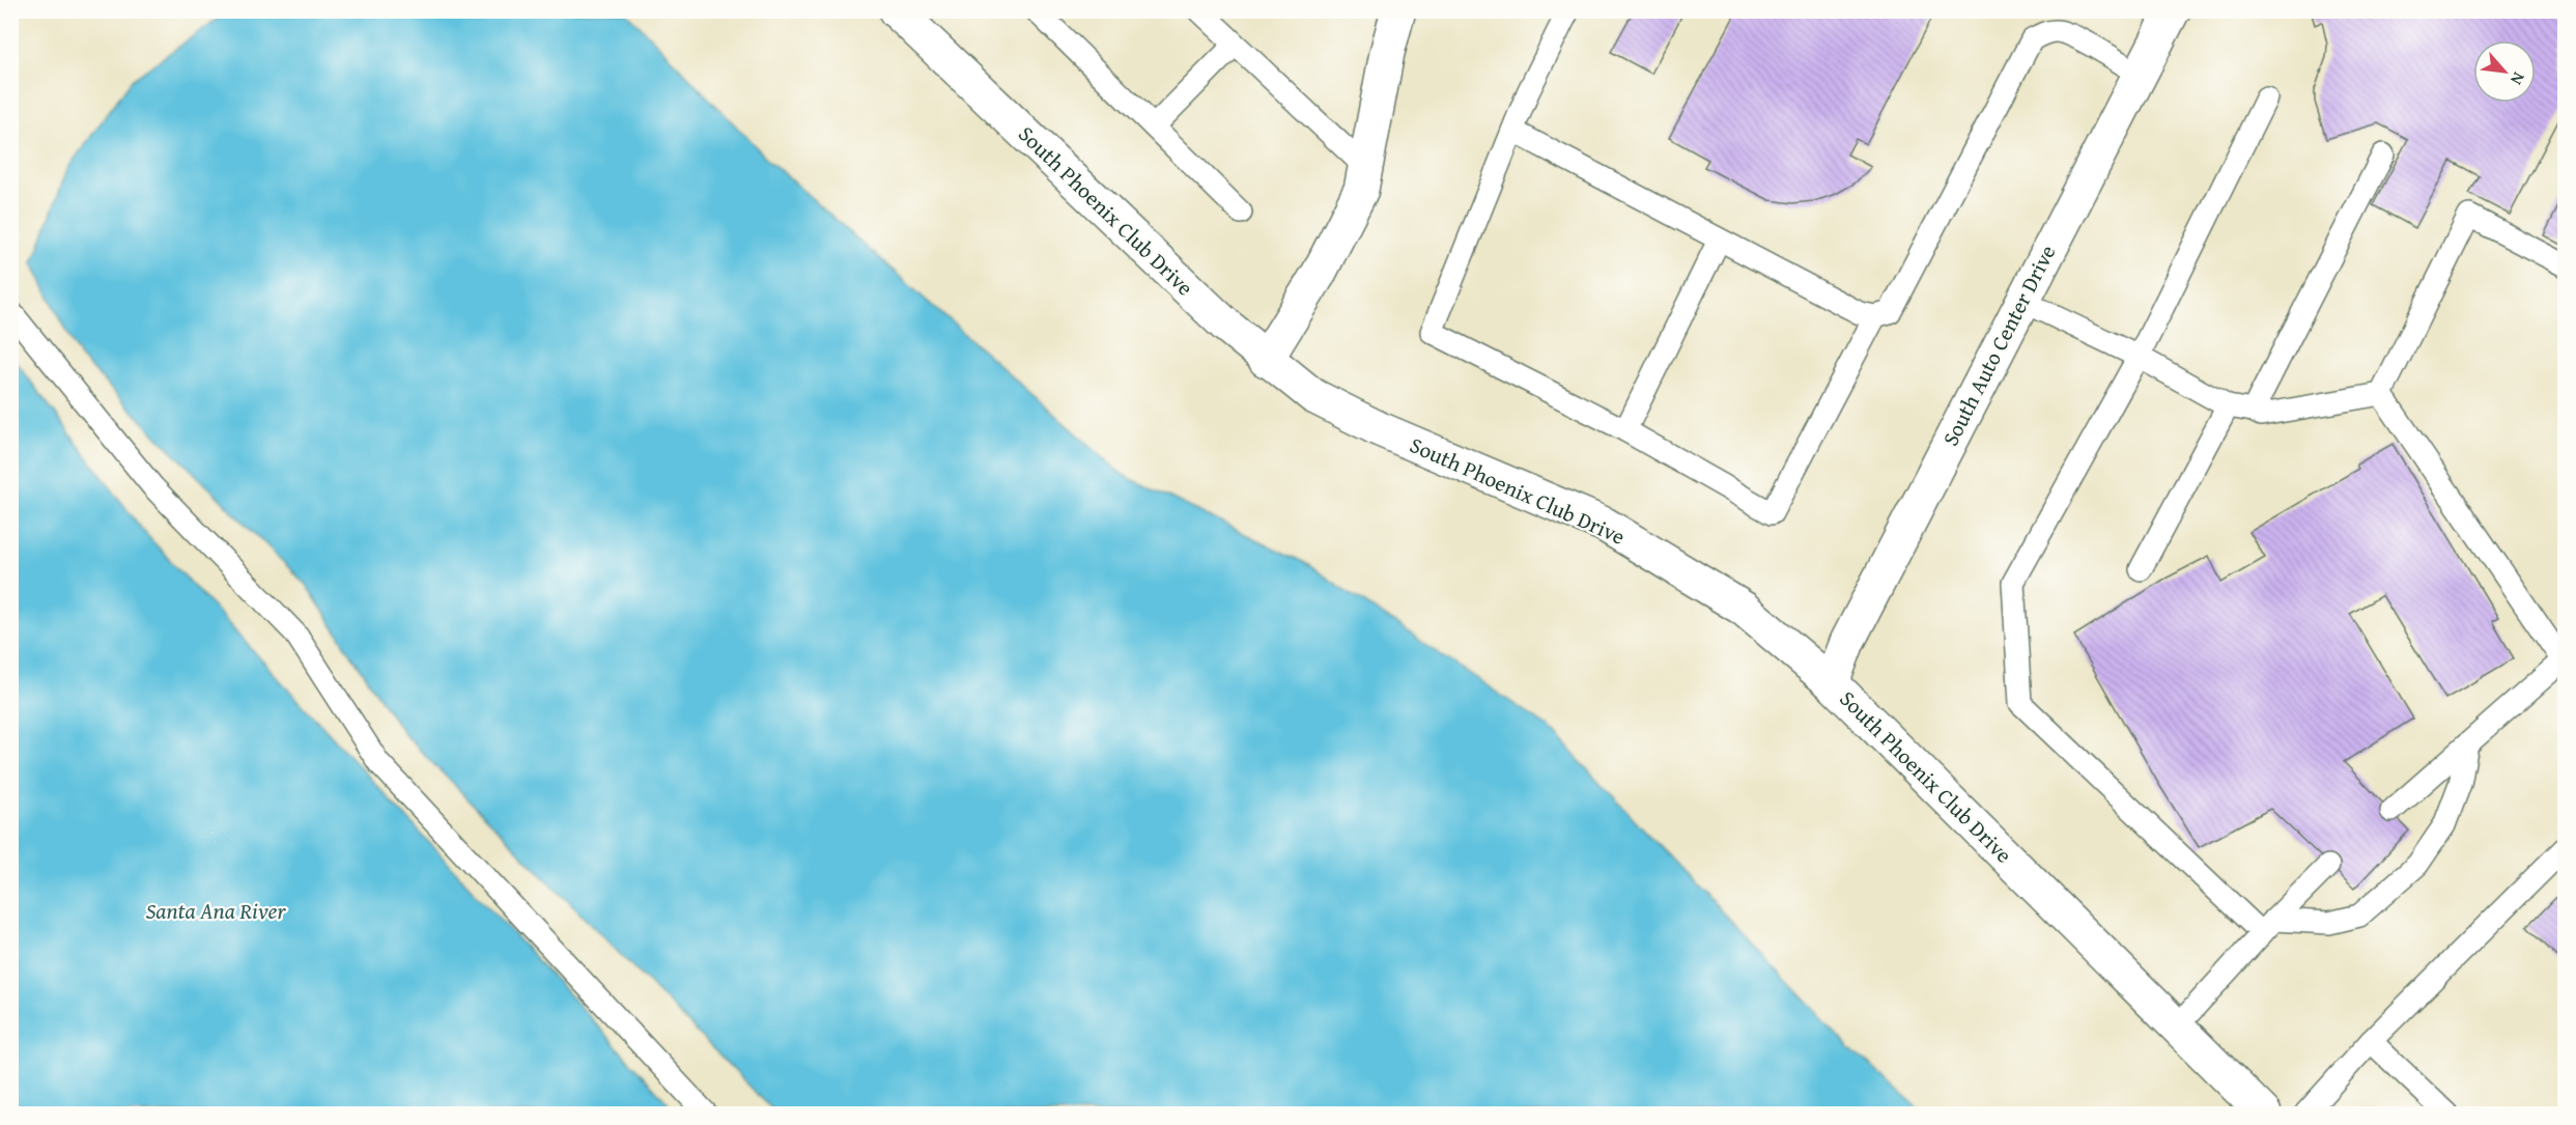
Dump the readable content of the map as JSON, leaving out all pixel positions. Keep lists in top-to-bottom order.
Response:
{
  "streets": {
    "street": ["South Phoenix Club Drive", "South Auto Center Drive"]
  },
  "crossings": [
    ["South Phoenix Club Drive", "South Auto Center Drive"]
  ],
  "water": ["Santa Ana River"],
  "north": "bottom right"
}
